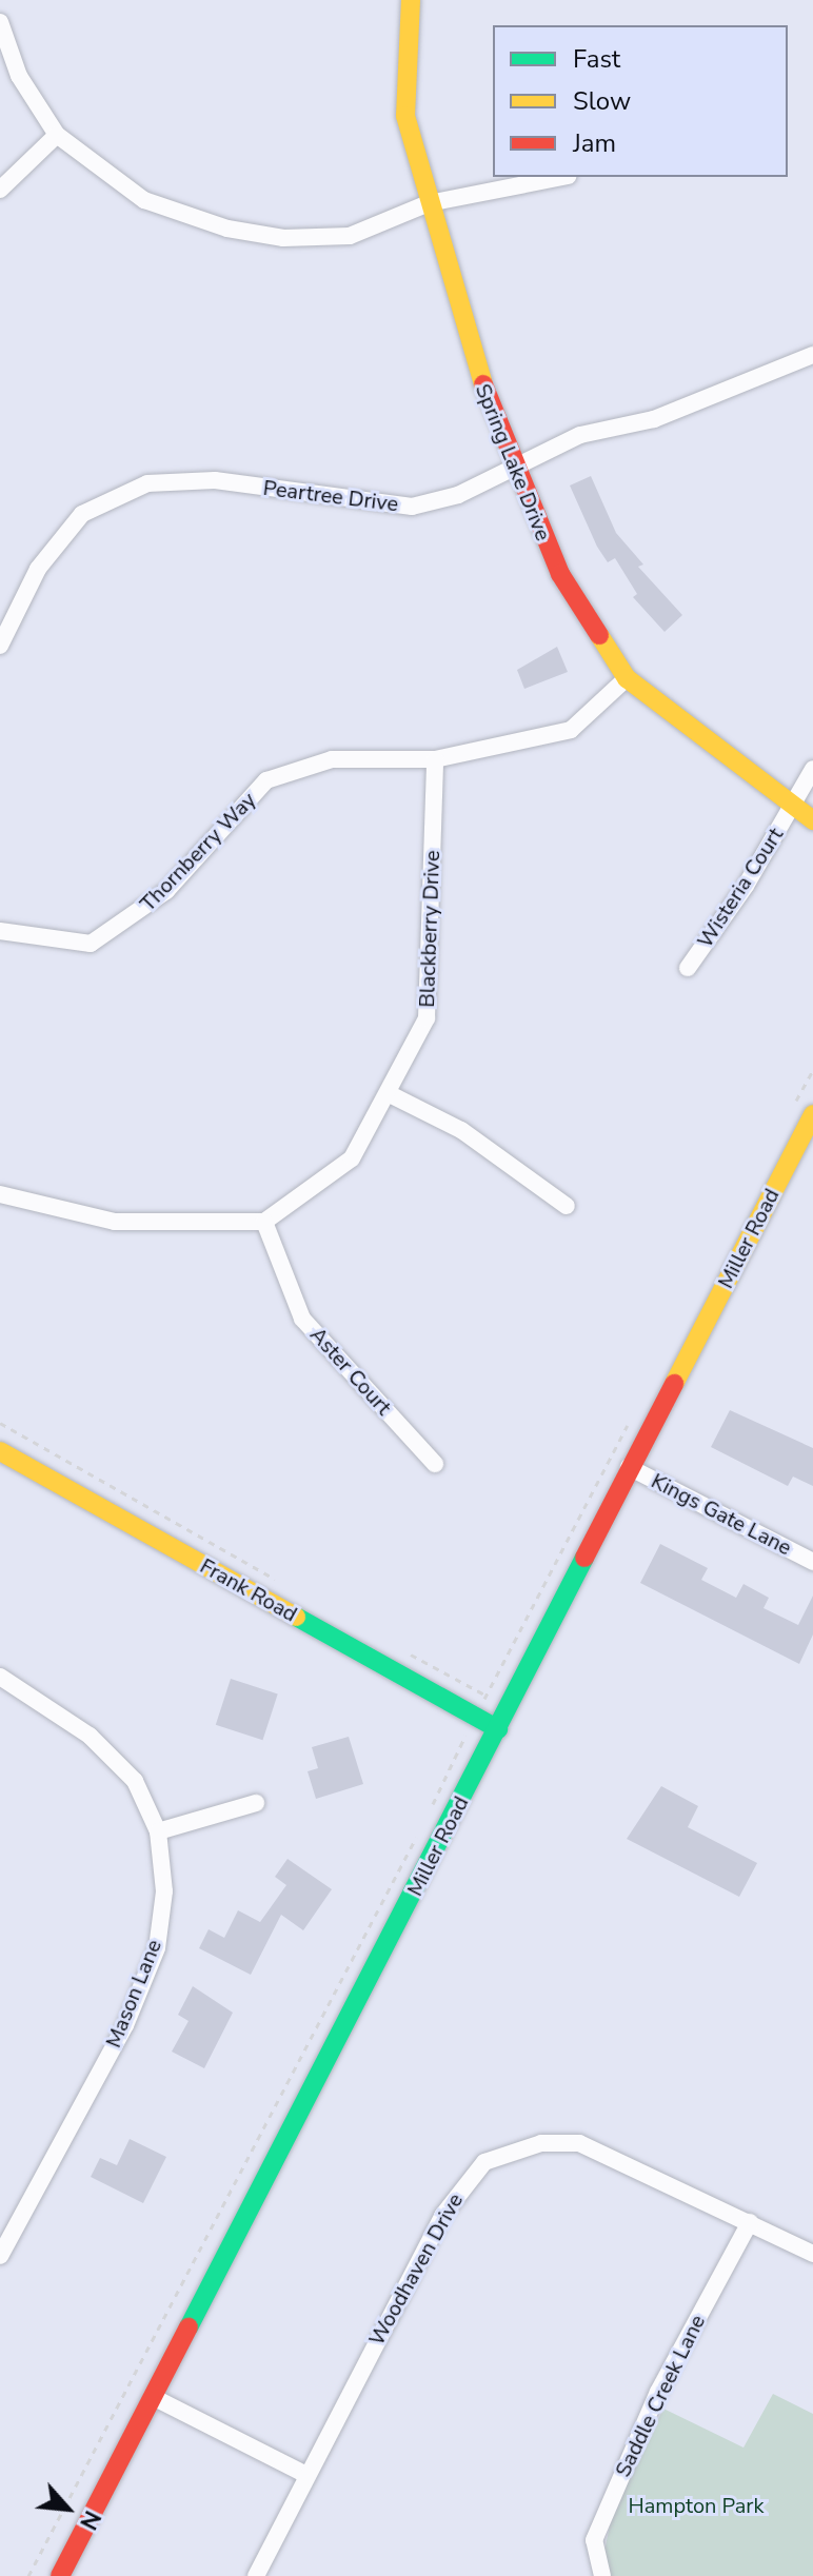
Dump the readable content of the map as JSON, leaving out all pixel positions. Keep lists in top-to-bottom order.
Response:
{
  "streets": {
    "street": [
      "Spring Lake Drive",
      "Peartree Drive",
      "Thornberry Way",
      "Wisteria Court",
      "Blackberry Drive",
      "Miller Road",
      "Aster Court",
      "Kings Gate Lane",
      "Frank Road",
      "Mason Lane",
      "Woodhaven Drive",
      "Saddle Creek Lane"
    ]
  },
  "crossings": [
    ["Spring Lake Drive", "Peartree Drive"],
    ["Spring Lake Drive", "Thornberry Way"],
    ["Spring Lake Drive", "Wisteria Court"],
    ["Thornberry Way", "Blackberry Drive"],
    ["Blackberry Drive", "Aster Court"],
    ["Miller Road", "Kings Gate Lane"],
    ["Miller Road", "Frank Road"],
    ["Woodhaven Drive", "Saddle Creek Lane"]
  ],
  "parks": ["Hampton Park"],
  "legend": ["Fast", "Slow", "Jam"],
  "north": "bottom right"
}
